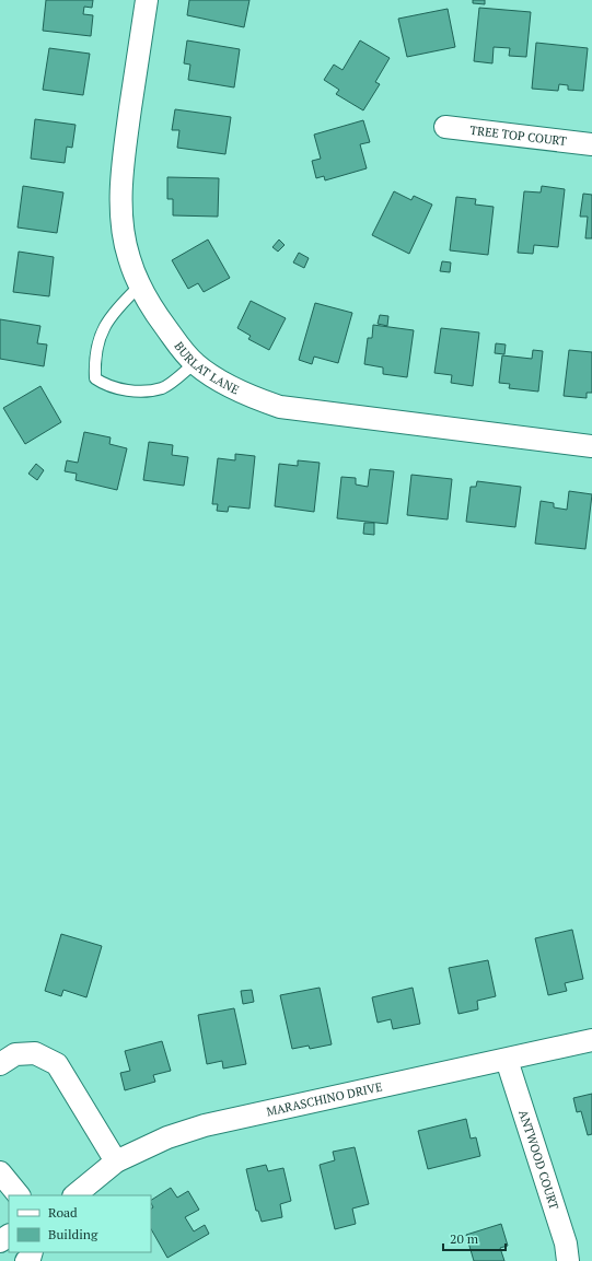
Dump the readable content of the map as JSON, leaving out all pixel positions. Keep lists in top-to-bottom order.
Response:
{
  "streets": {
    "street": [
      "TREE TOP COURT",
      "BURLAT LANE",
      "MARASCHINO DRIVE",
      "ANTWOOD COURT"
    ]
  },
  "crossings": [
    ["MARASCHINO DRIVE", "ANTWOOD COURT"]
  ],
  "legend": ["Road", "Building"],
  "scale_bar": "20 m"
}
